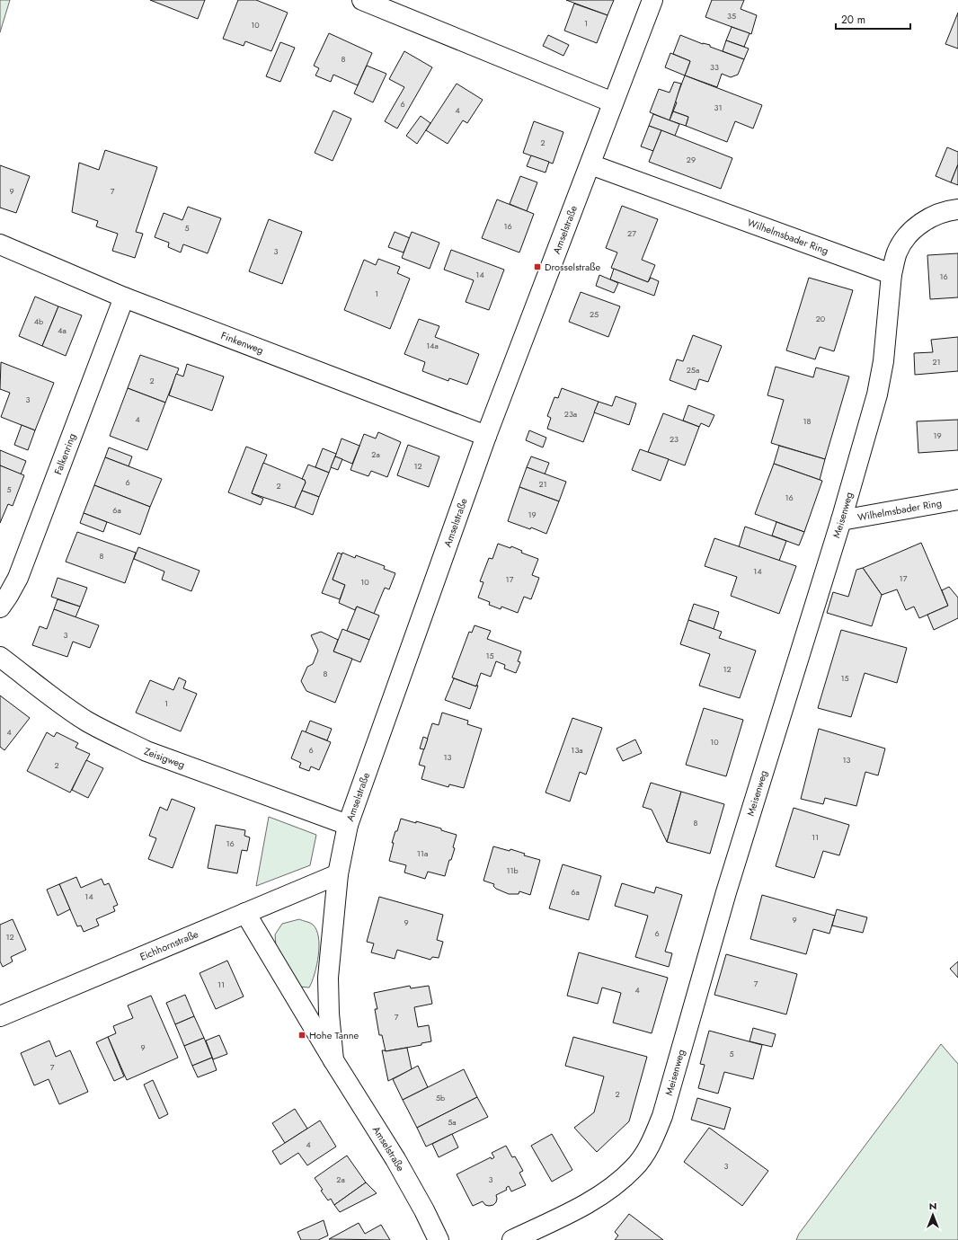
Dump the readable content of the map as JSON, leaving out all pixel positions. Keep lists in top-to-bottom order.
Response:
{
  "streets": {
    "street": [
      "Amselstraße",
      "Wilhelmsbader Ring",
      "Finkenweg",
      "Falkenring",
      "Meisenweg",
      "Zeisigweg",
      "Eichhornstraße"
    ]
  },
  "crossings": [
    ["Amselstraße", "Wilhelmsbader Ring"],
    ["Amselstraße", "Finkenweg"],
    ["Amselstraße", "Zeisigweg"],
    ["Amselstraße", "Eichhornstraße"],
    ["Wilhelmsbader Ring", "Meisenweg"],
    ["Finkenweg", "Falkenring"]
  ],
  "places": {
    "transit": ["Drosselstraße", "Hohe Tanne"]
  },
  "house_numbers": [
    "35",
    "1",
    "10",
    "8",
    "33",
    "6",
    "31",
    "4",
    "2",
    "29",
    "9",
    "7",
    "16",
    "5",
    "27",
    "3",
    "14",
    "16",
    "1",
    "25",
    "20",
    "4b",
    "4a",
    "14a",
    "21",
    "25a",
    "2",
    "3",
    "23a",
    "4",
    "18",
    "19",
    "23",
    "2a",
    "12",
    "6",
    "21",
    "2",
    "5",
    "16",
    "6a",
    "19",
    "8",
    "14",
    "17",
    "17",
    "10",
    "3",
    "15",
    "12",
    "8",
    "15",
    "1",
    "4",
    "10",
    "6",
    "13a",
    "13",
    "13",
    "2",
    "8",
    "11",
    "16",
    "11a",
    "11b",
    "6a",
    "14",
    "9",
    "9",
    "6",
    "12",
    "7",
    "11",
    "4",
    "7",
    "9",
    "5",
    "7",
    "2",
    "5b",
    "5a",
    "4",
    "3",
    "2a",
    "3"
  ],
  "scale_bar": "20 m",
  "north": "top"
}
